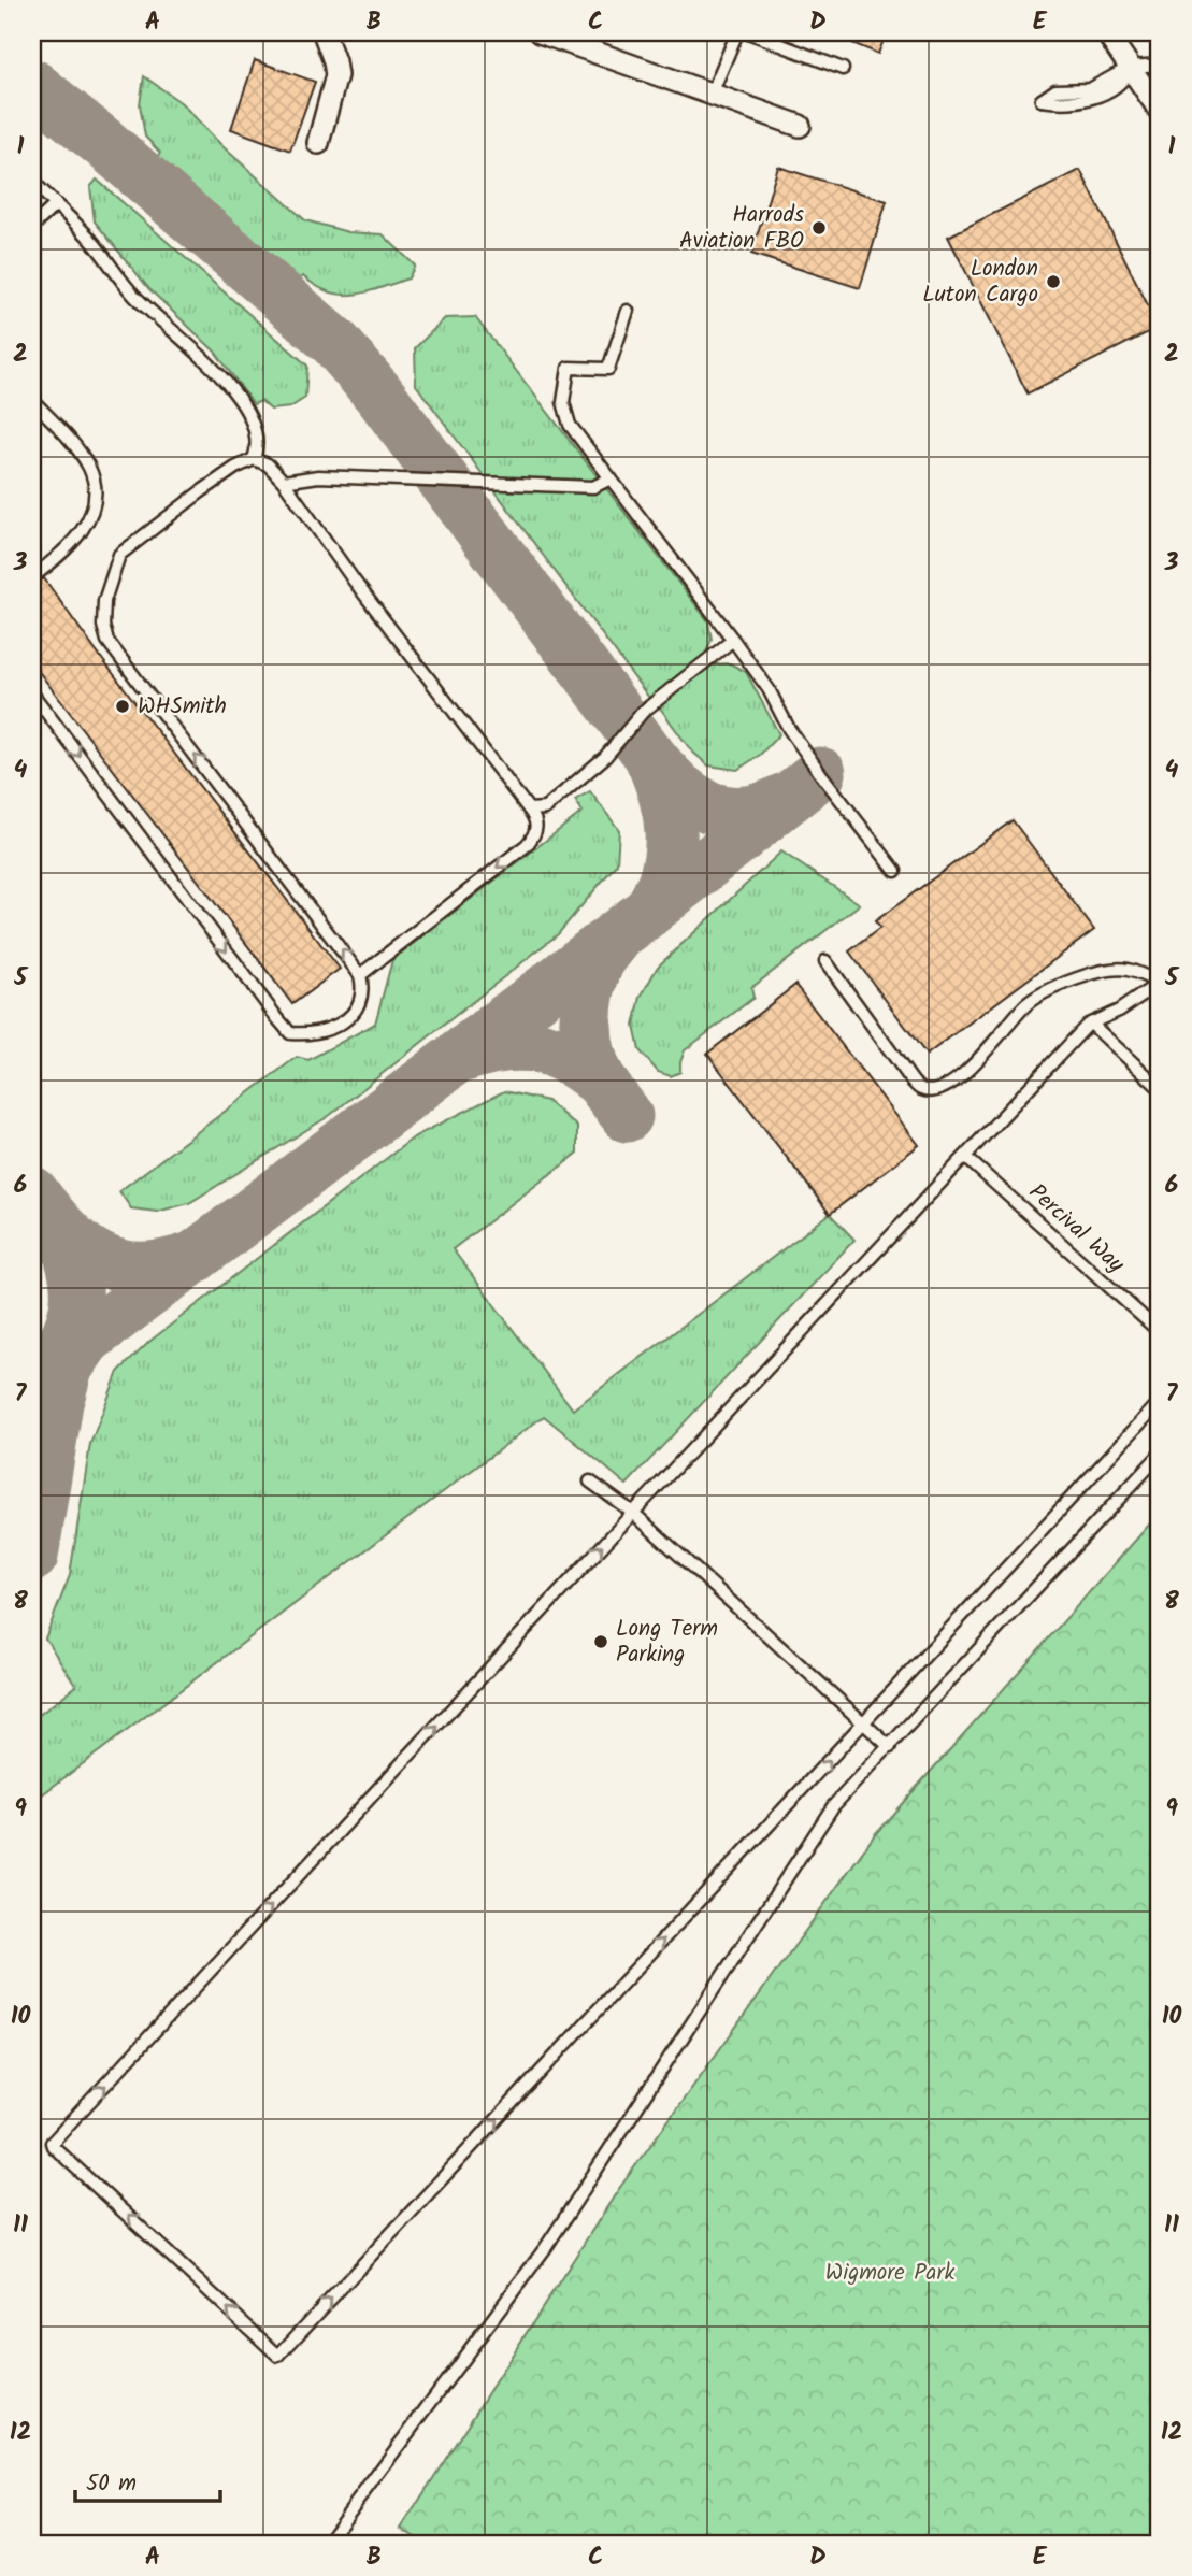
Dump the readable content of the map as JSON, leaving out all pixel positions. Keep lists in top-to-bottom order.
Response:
{
  "streets": {
    "lane": ["Percival Way"]
  },
  "parks": ["Wigmore Park"],
  "places": [
    "Harrods Aviation FBO",
    "London Luton Cargo",
    "WHSmith",
    "Long Term Parking"
  ],
  "scale_bar": "50 m",
  "grid": {
    "columns": [
      "A",
      "B",
      "C",
      "D",
      "E"
    ],
    "rows": [
      "1",
      "2",
      "3",
      "4",
      "5",
      "6",
      "7",
      "8",
      "9",
      "10",
      "11",
      "12"
    ]
  }
}
